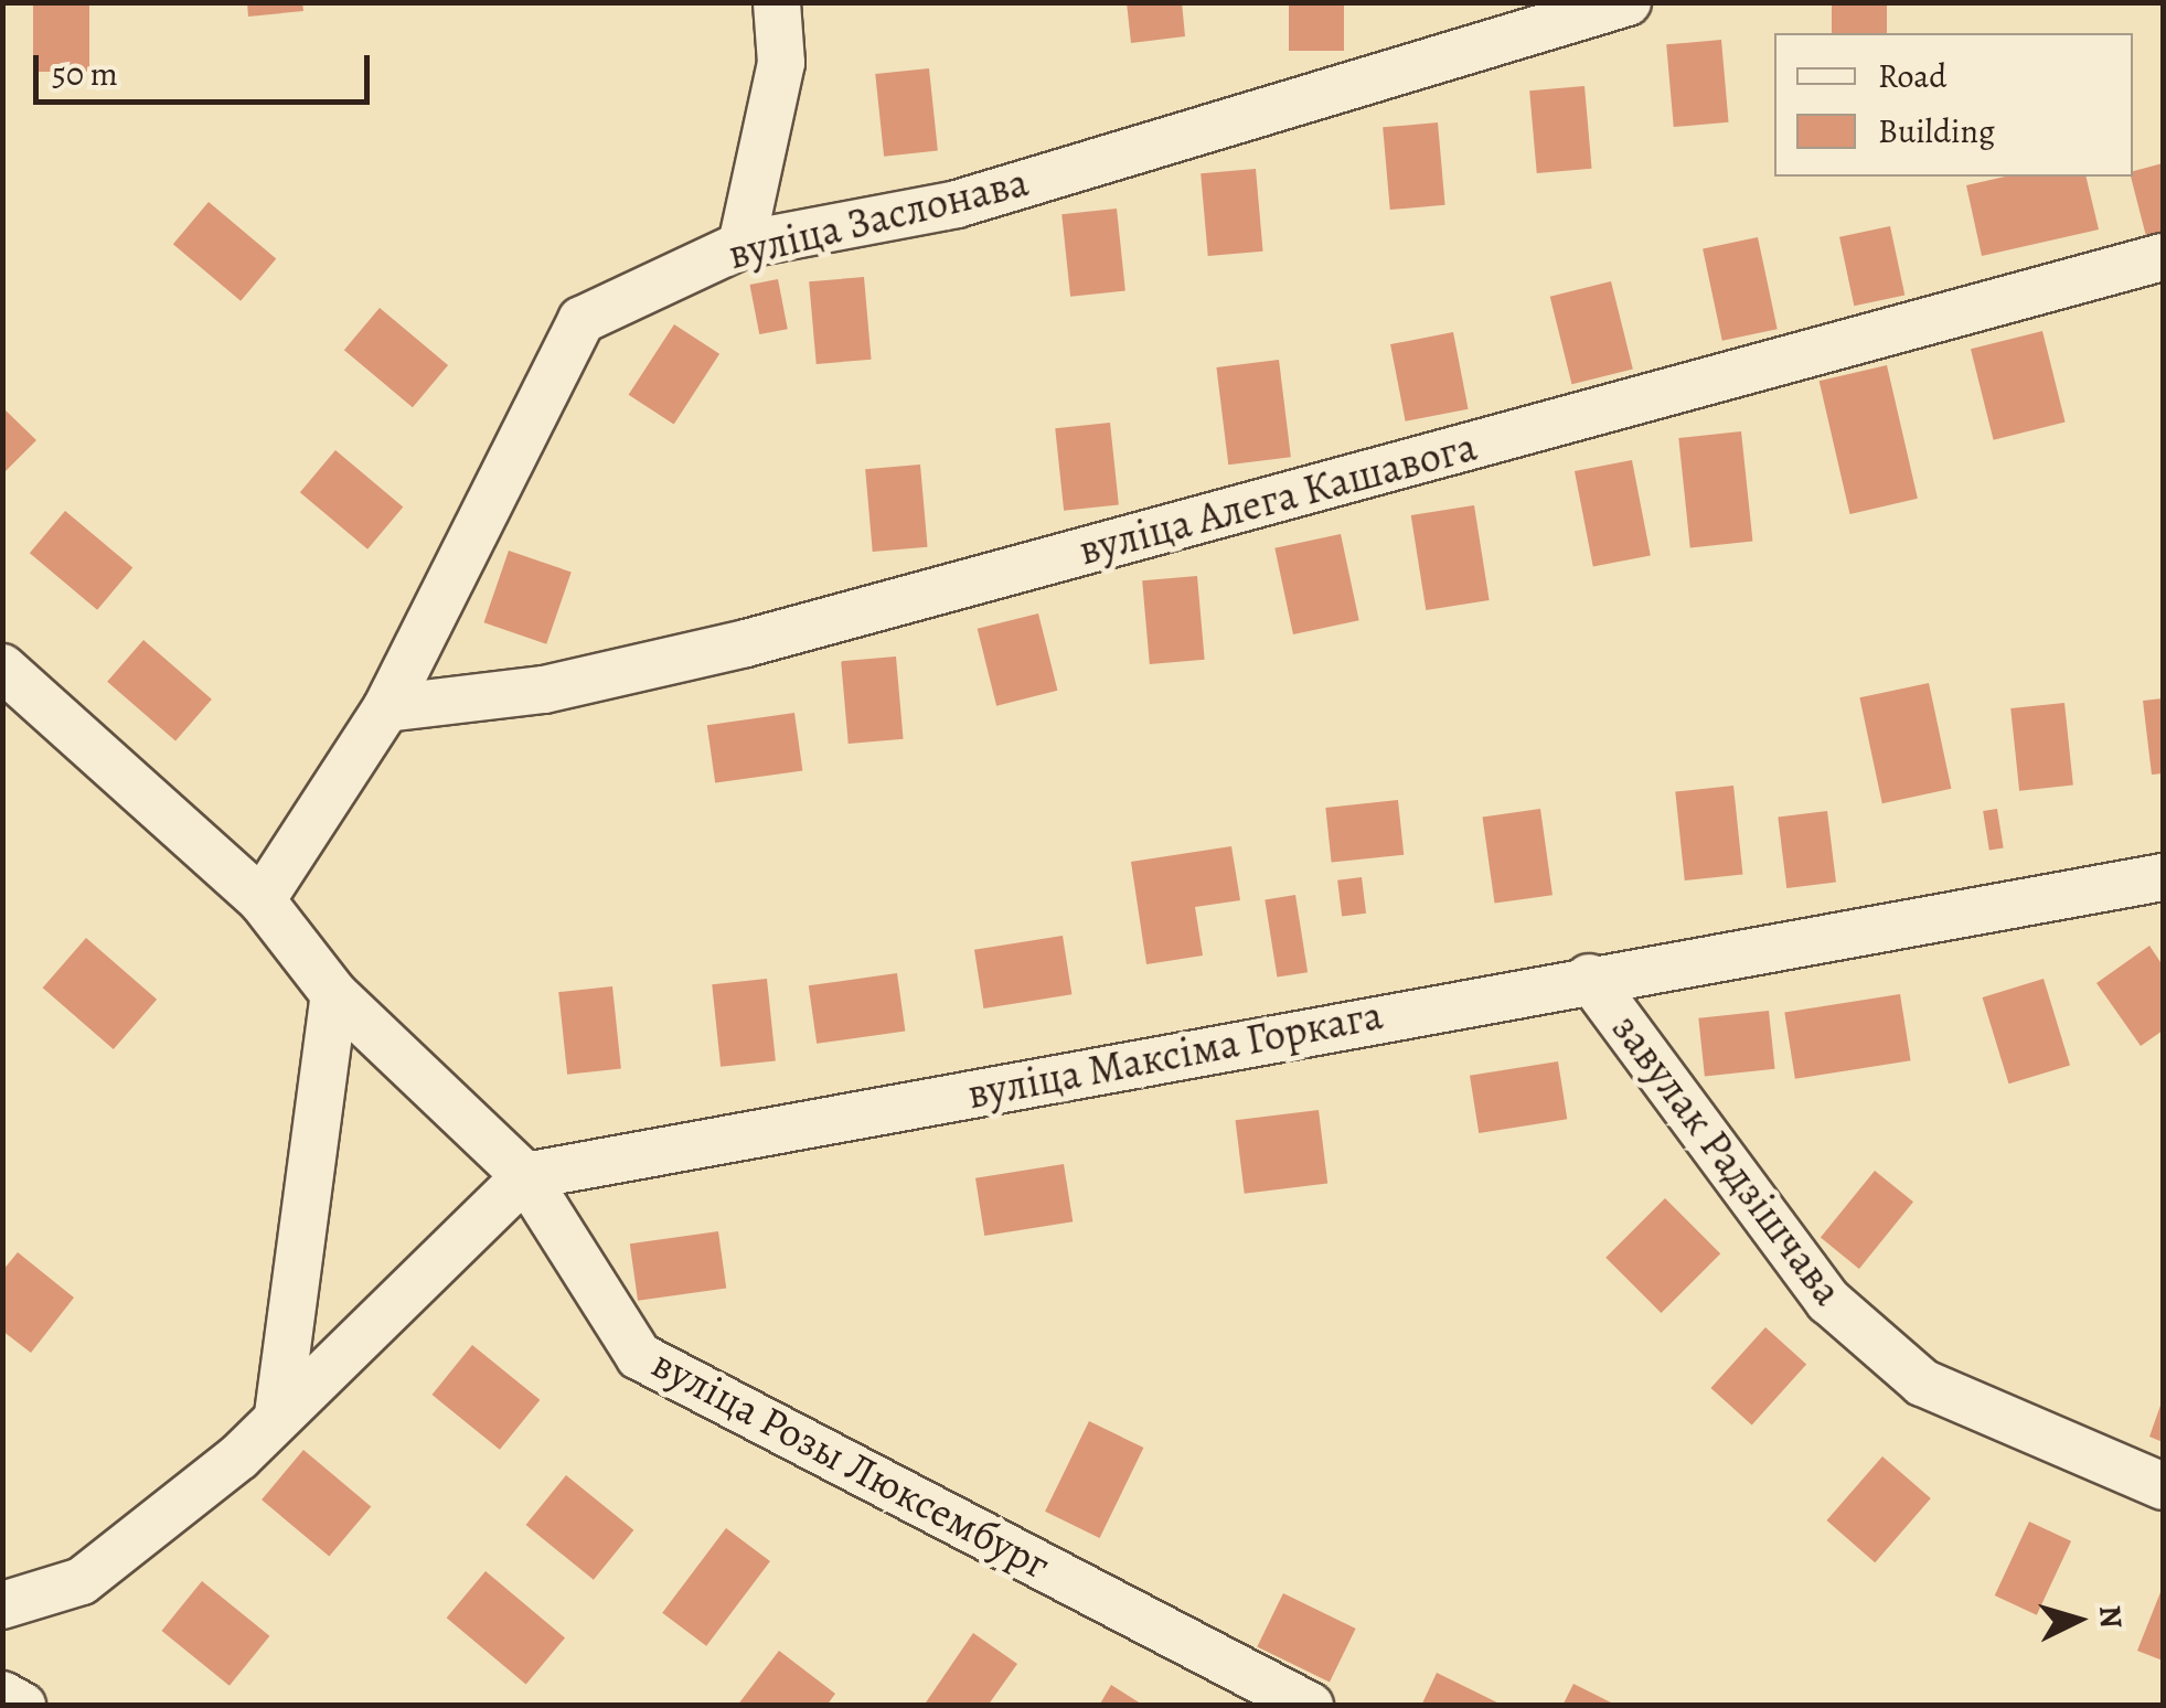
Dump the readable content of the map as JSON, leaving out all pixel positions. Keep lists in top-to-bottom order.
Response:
{
  "streets": {
    "street": [
      "вуліца Заслонава",
      "вуліца Алега Кашавога",
      "вуліца Максіма Горкага",
      "завулак Радзішчава",
      "вуліца Розы Люксембург"
    ]
  },
  "crossings": [
    ["вуліца Заслонава", "вуліца Алега Кашавога"],
    ["вуліца Заслонава", "вуліца Розы Люксембург"],
    ["вуліца Максіма Горкага", "завулак Радзішчава"],
    ["вуліца Максіма Горкага", "вуліца Розы Люксембург"]
  ],
  "legend": ["Road", "Building"],
  "scale_bar": "50 m",
  "north": "right"
}
